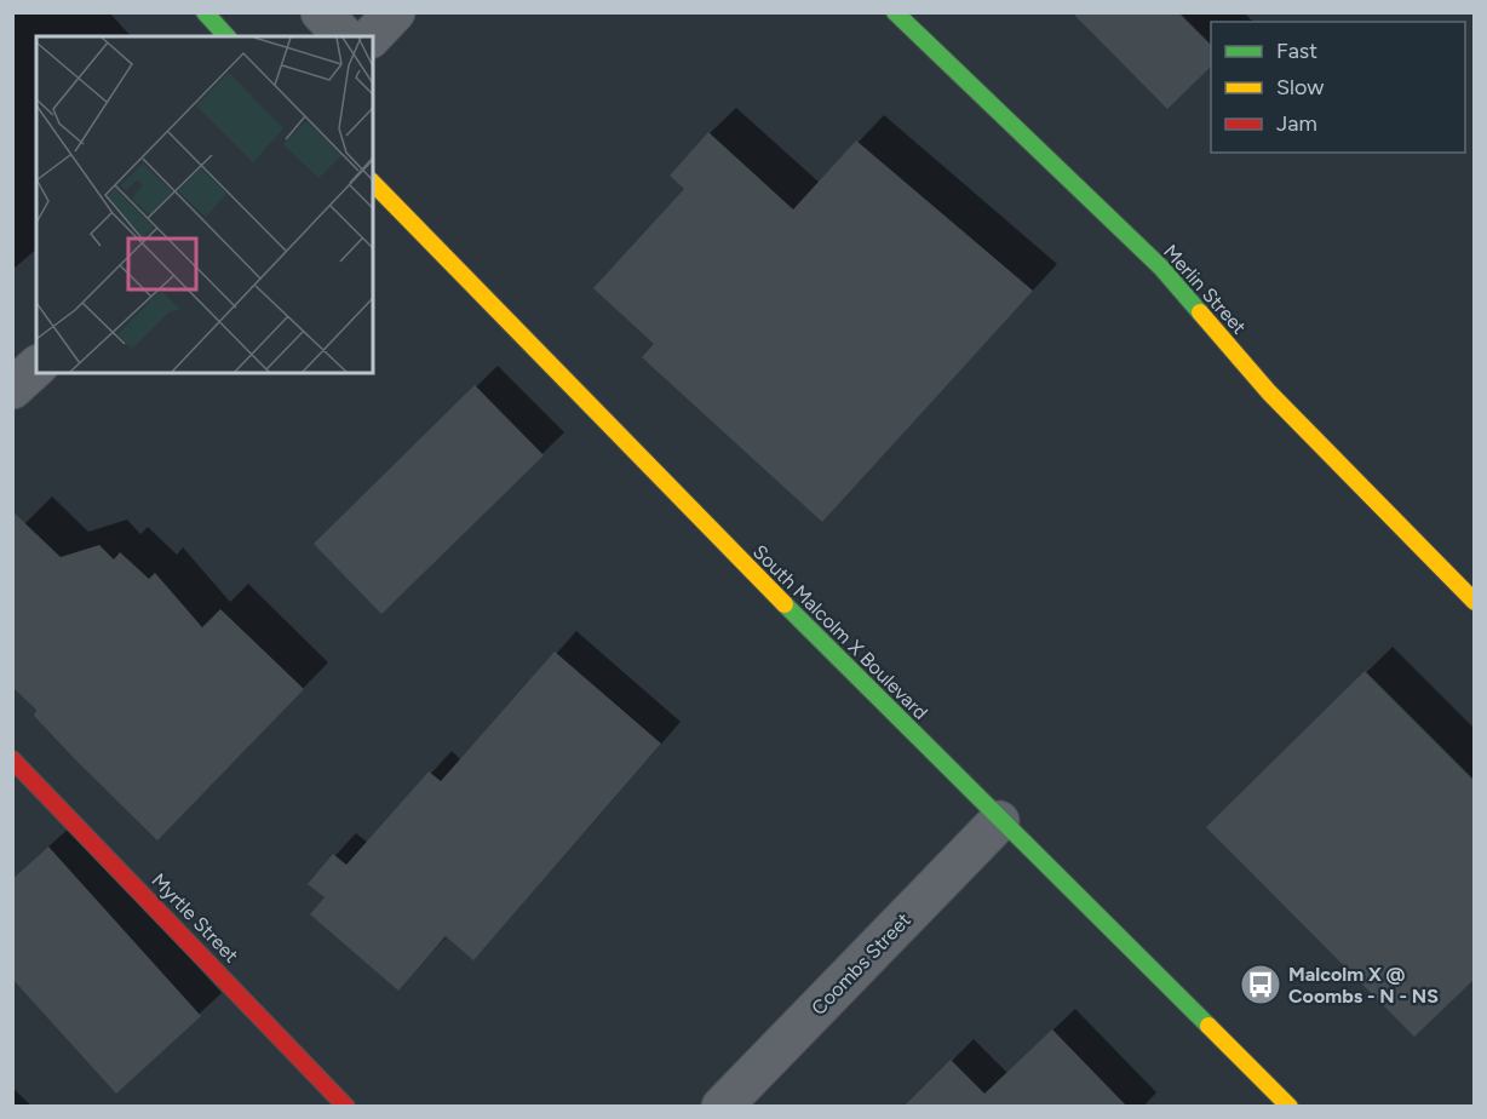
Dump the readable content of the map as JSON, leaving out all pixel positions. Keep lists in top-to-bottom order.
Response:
{
  "streets": {
    "street": [
      "Merlin Street",
      "South Malcolm X Boulevard",
      "Myrtle Street",
      "Coombs Street"
    ]
  },
  "crossings": [
    ["South Malcolm X Boulevard", "Coombs Street"]
  ],
  "places": {
    "bus stop": ["Malcolm X @ Coombs - N - NS"]
  },
  "legend": ["Fast", "Slow", "Jam"]
}
